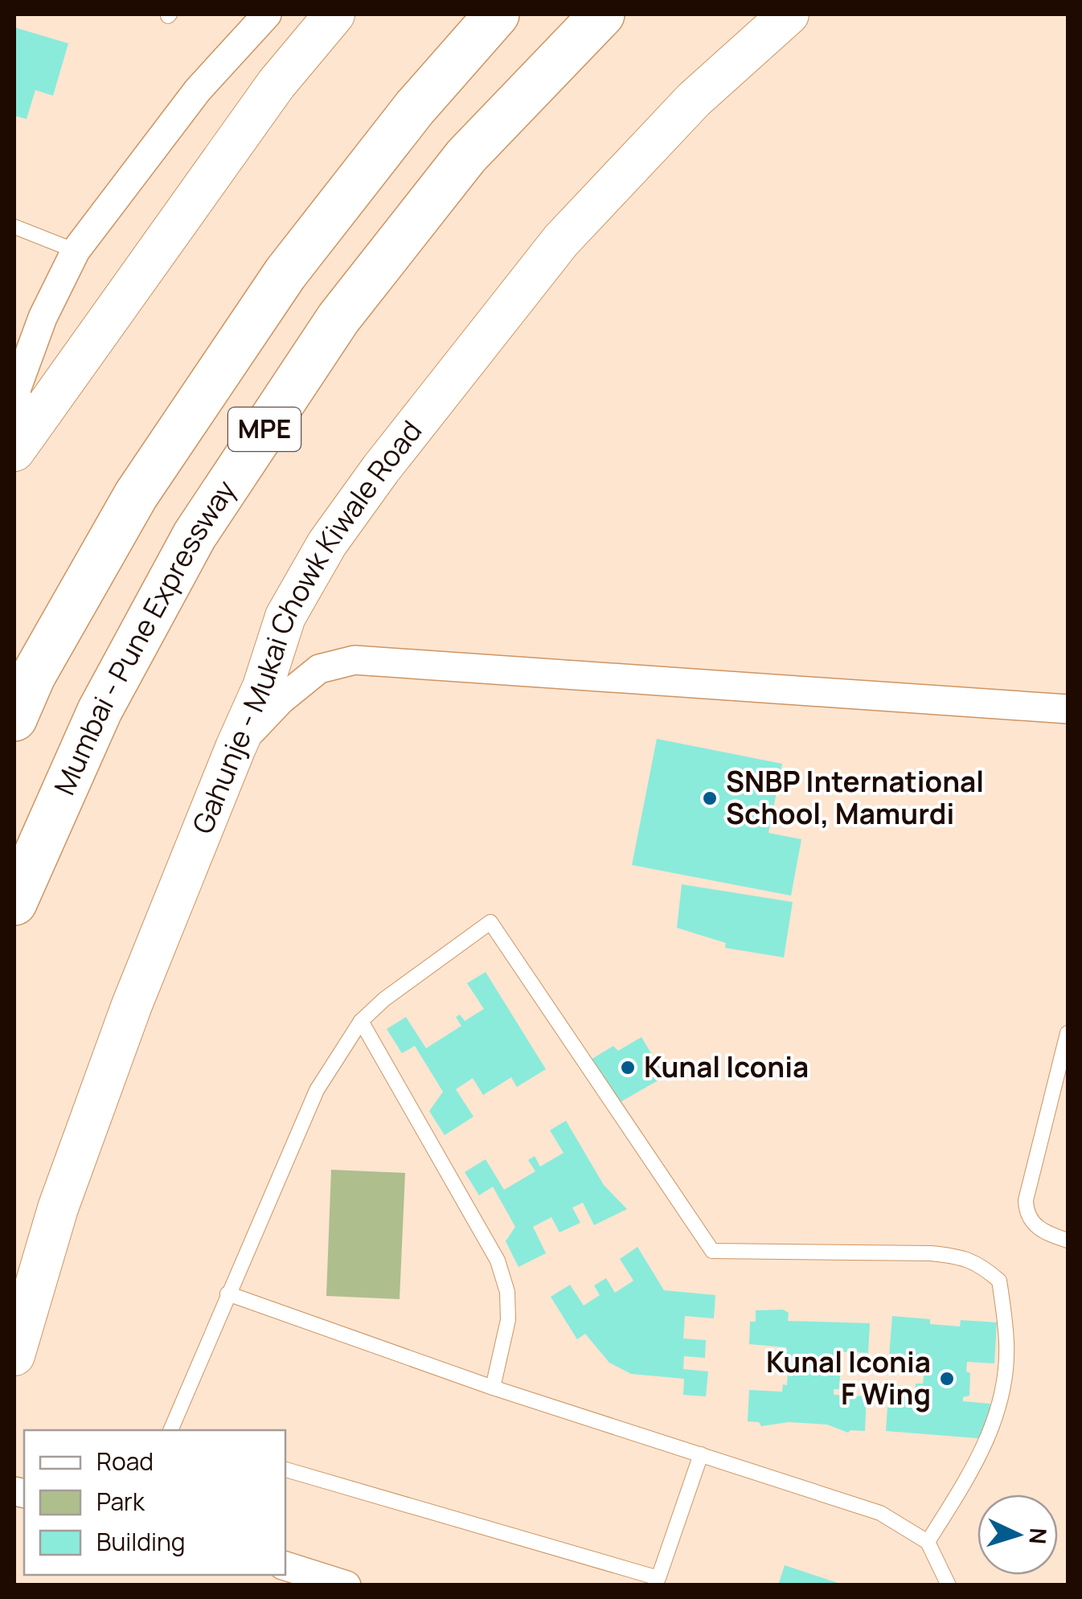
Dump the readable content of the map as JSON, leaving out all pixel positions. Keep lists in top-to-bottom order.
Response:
{
  "streets": {
    "highway": ["MPE", "Mumbai - Pune Expressway"],
    "street": ["Gahunje - Mukai Chowk Kiwale Road"]
  },
  "places": ["SNBP International School, Mamurdi", "Kunal Iconia", "Kunal Iconia F Wing"],
  "legend": ["Road", "Park", "Building"],
  "north": "right"
}
